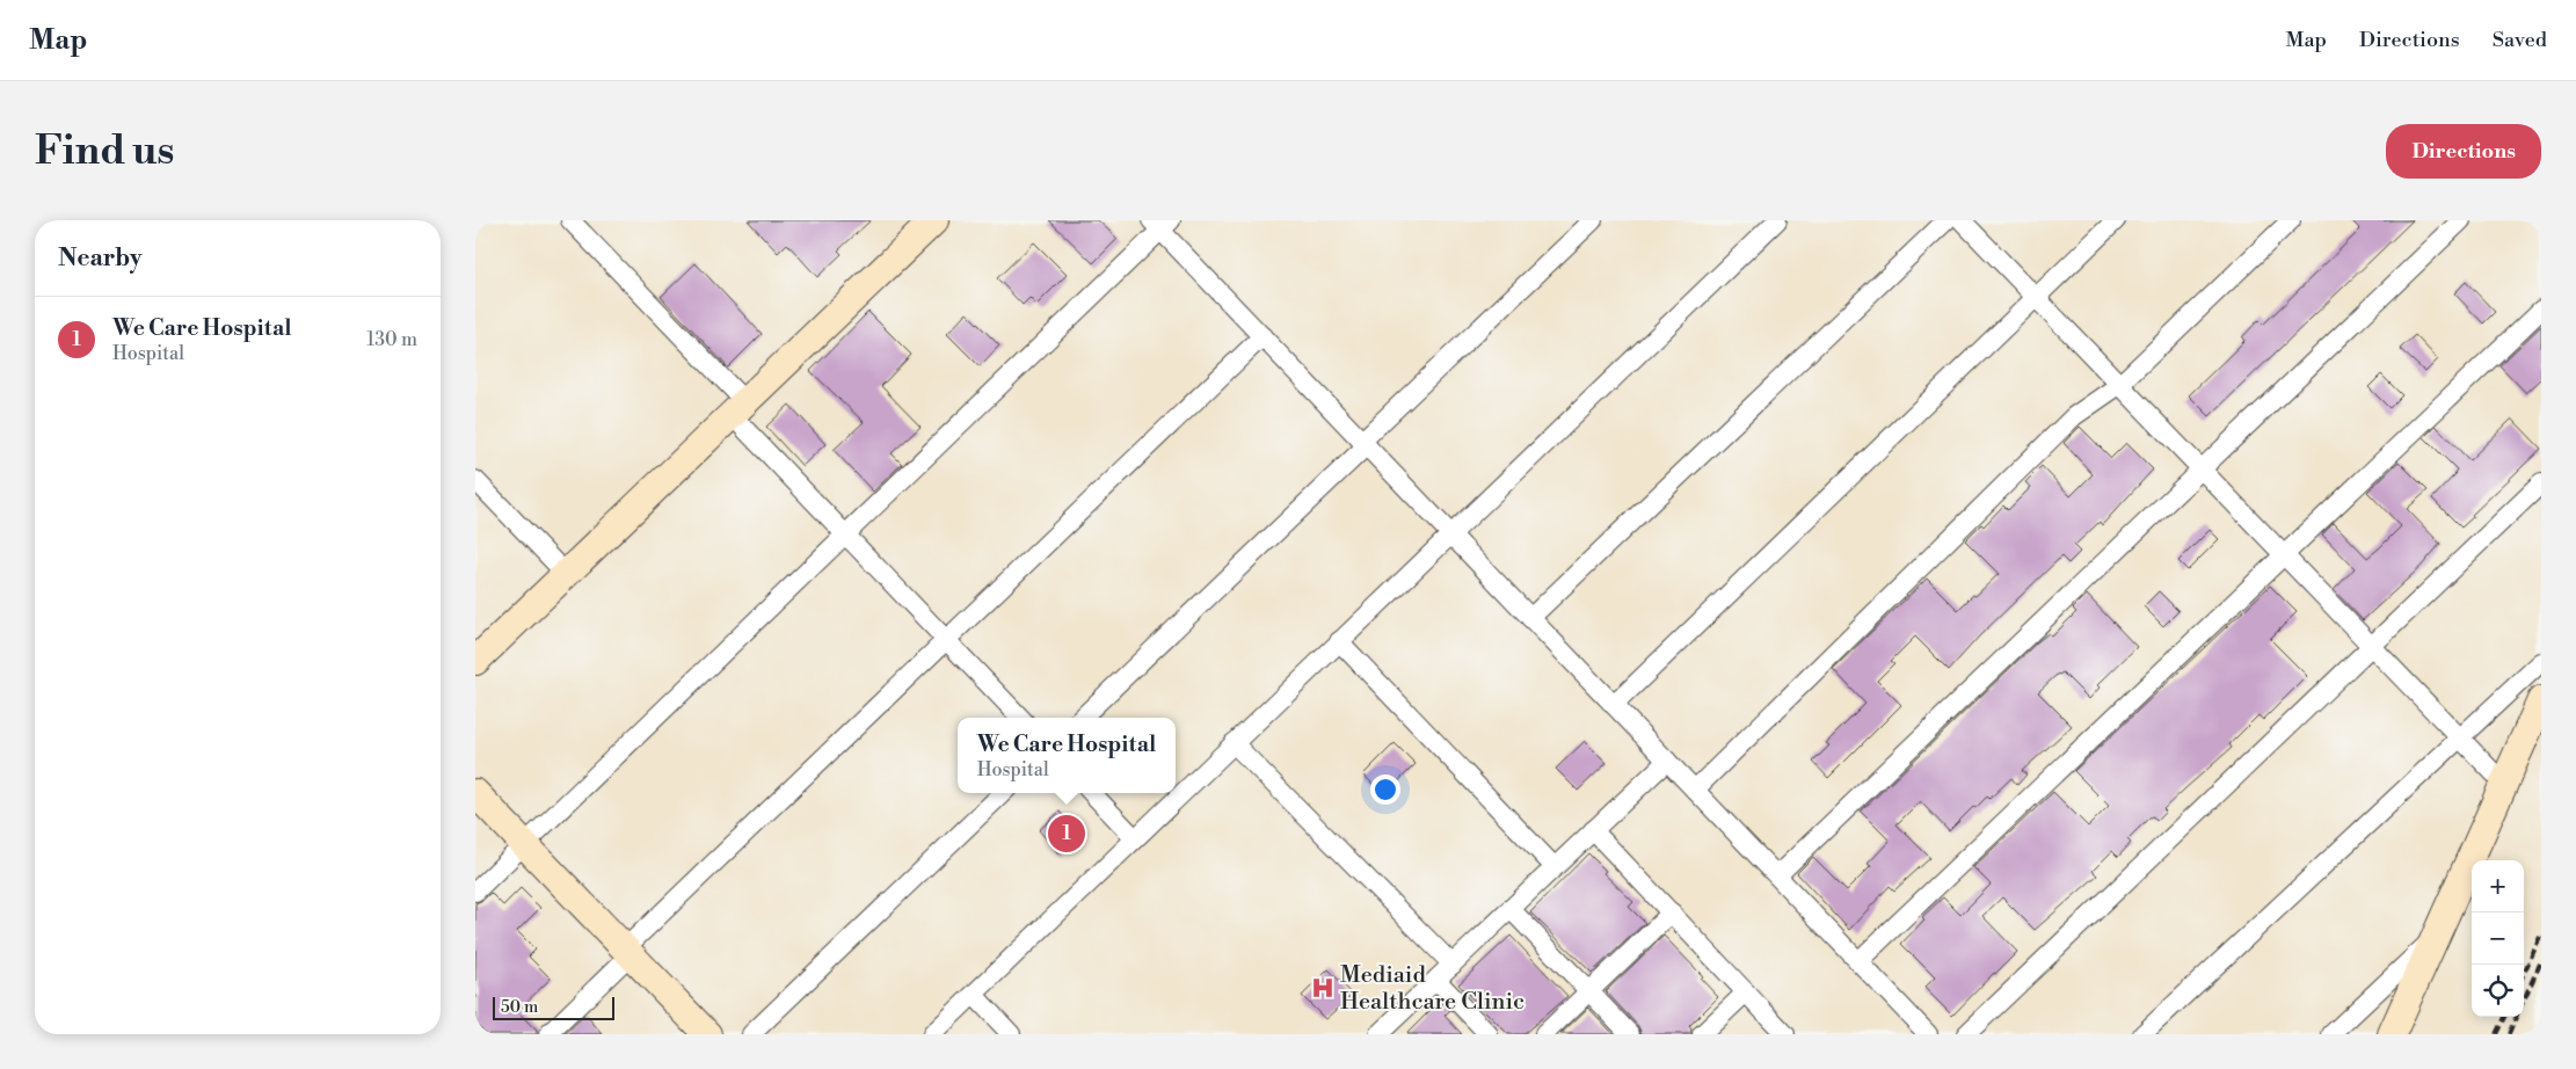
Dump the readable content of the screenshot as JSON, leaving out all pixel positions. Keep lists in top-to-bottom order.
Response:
{
  "places": {
    "hospital": ["Mediaid Healthcare Clinic"]
  },
  "scale_bar": "50 m",
  "page": {
    "header": "Map",
    "nav": ["Map", "Directions", "Saved"],
    "buttons": "Directions",
    "title": "Find us",
    "heading": "Nearby",
    "list": [
      {
        "mark": "1",
        "name": "We Care Hospital",
        "note": "Hospital",
        "value": "130 m"
      }
    ],
    "popup": ["We Care Hospital", "Hospital"],
    "pins": "1",
    "map_buttons": ["+", "−"],
    "scale": "50 m"
  }
}
